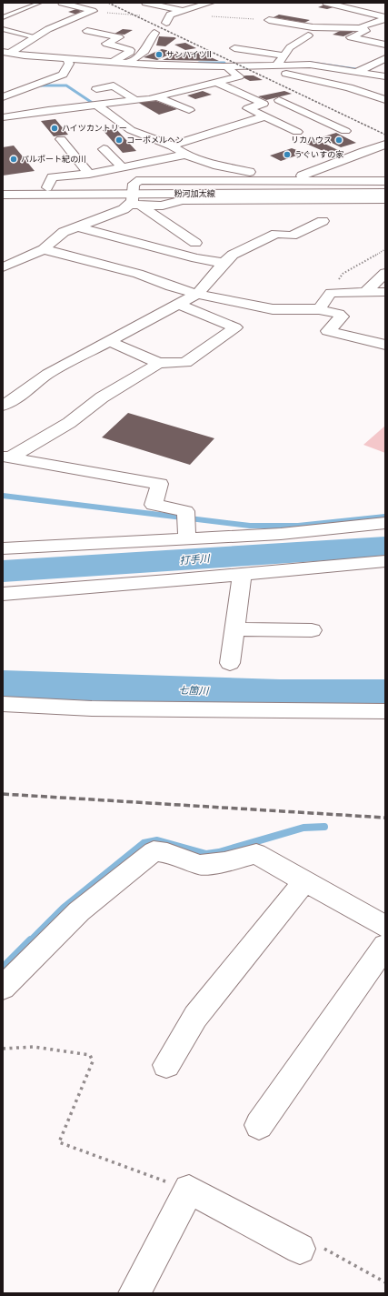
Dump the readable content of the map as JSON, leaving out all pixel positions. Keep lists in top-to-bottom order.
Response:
{
  "streets": {
    "street": ["粉河加太線"]
  },
  "water": ["打手川", "七箇川"],
  "places": [
    "サンハイツII",
    "ハイツカントリー",
    "コーポメルヘン",
    "リカハウス",
    "うぐいすの家",
    "パルポート紀の川"
  ]
}
